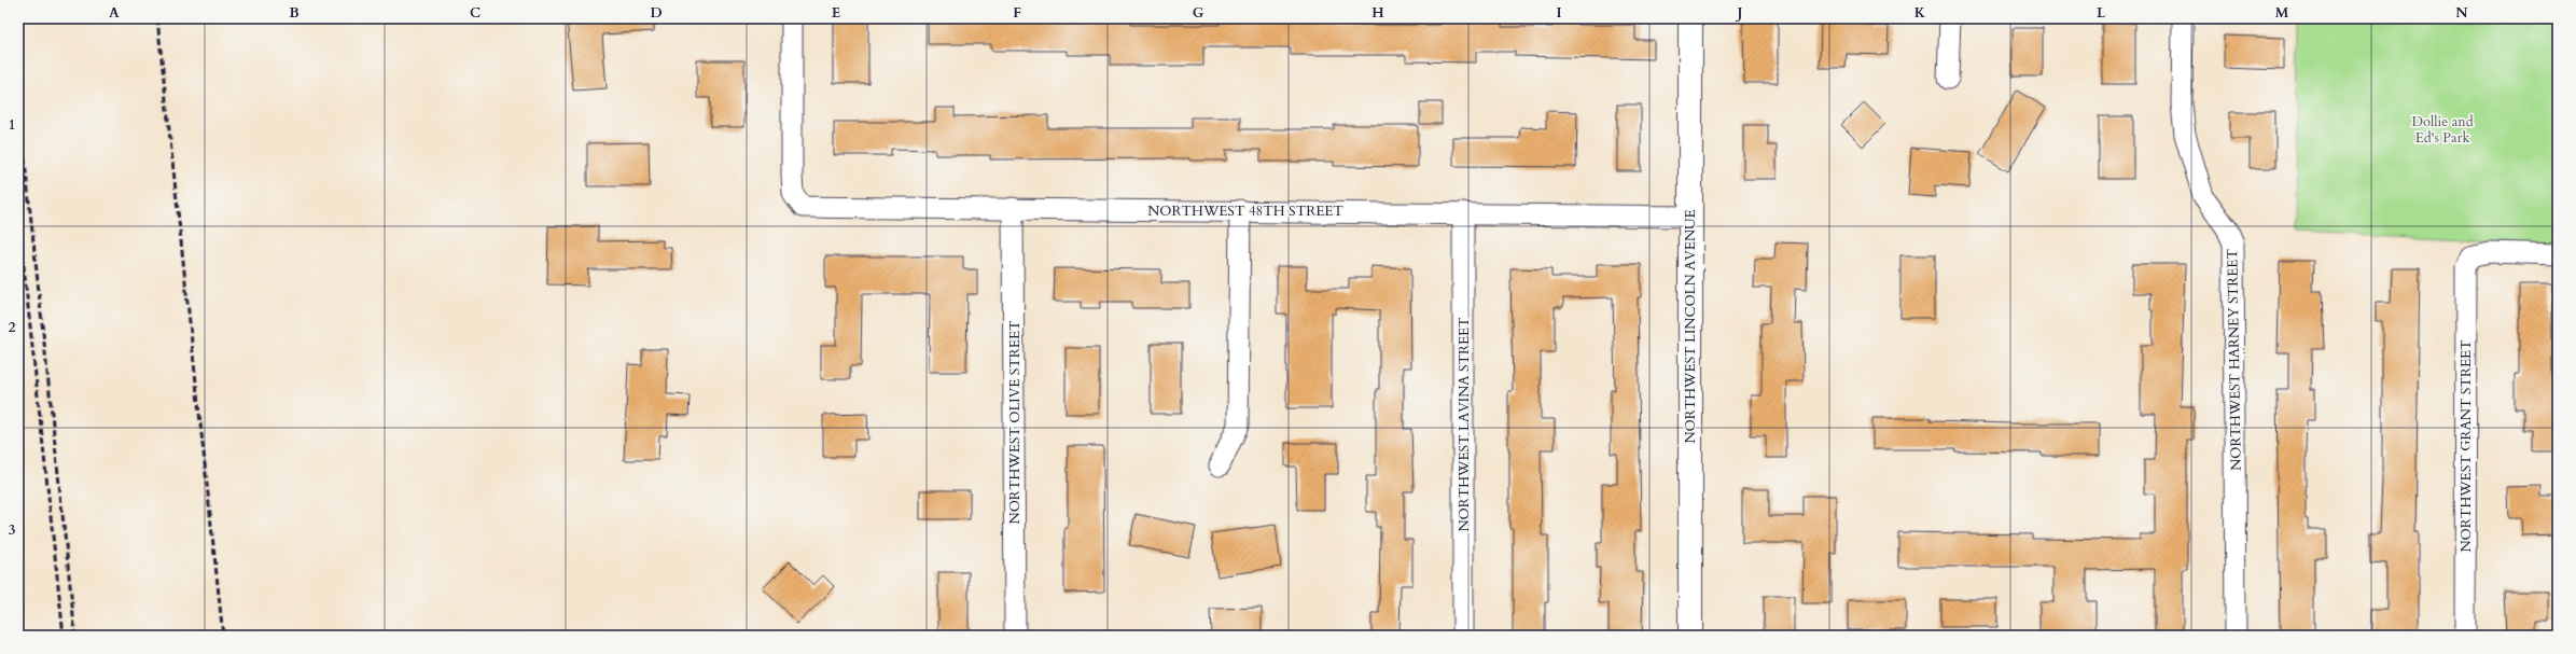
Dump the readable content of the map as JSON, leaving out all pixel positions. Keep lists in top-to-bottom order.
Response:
{
  "streets": {
    "street": [
      "NORTHWEST 48TH STREET",
      "NORTHWEST LINCOLN AVENUE",
      "NORTHWEST HARNEY STREET",
      "NORTHWEST OLIVE STREET",
      "NORTHWEST LAVINA STREET",
      "NORTHWEST GRANT STREET"
    ]
  },
  "crossings": [
    ["NORTHWEST 48TH STREET", "NORTHWEST LINCOLN AVENUE"],
    ["NORTHWEST 48TH STREET", "NORTHWEST OLIVE STREET"],
    ["NORTHWEST 48TH STREET", "NORTHWEST LAVINA STREET"]
  ],
  "parks": ["Dollie and Ed's Park"],
  "grid": {
    "columns": [
      "A",
      "B",
      "C",
      "D",
      "E",
      "F",
      "G",
      "H",
      "I",
      "J",
      "K",
      "L",
      "M",
      "N"
    ],
    "rows": ["1", "2", "3"]
  }
}
